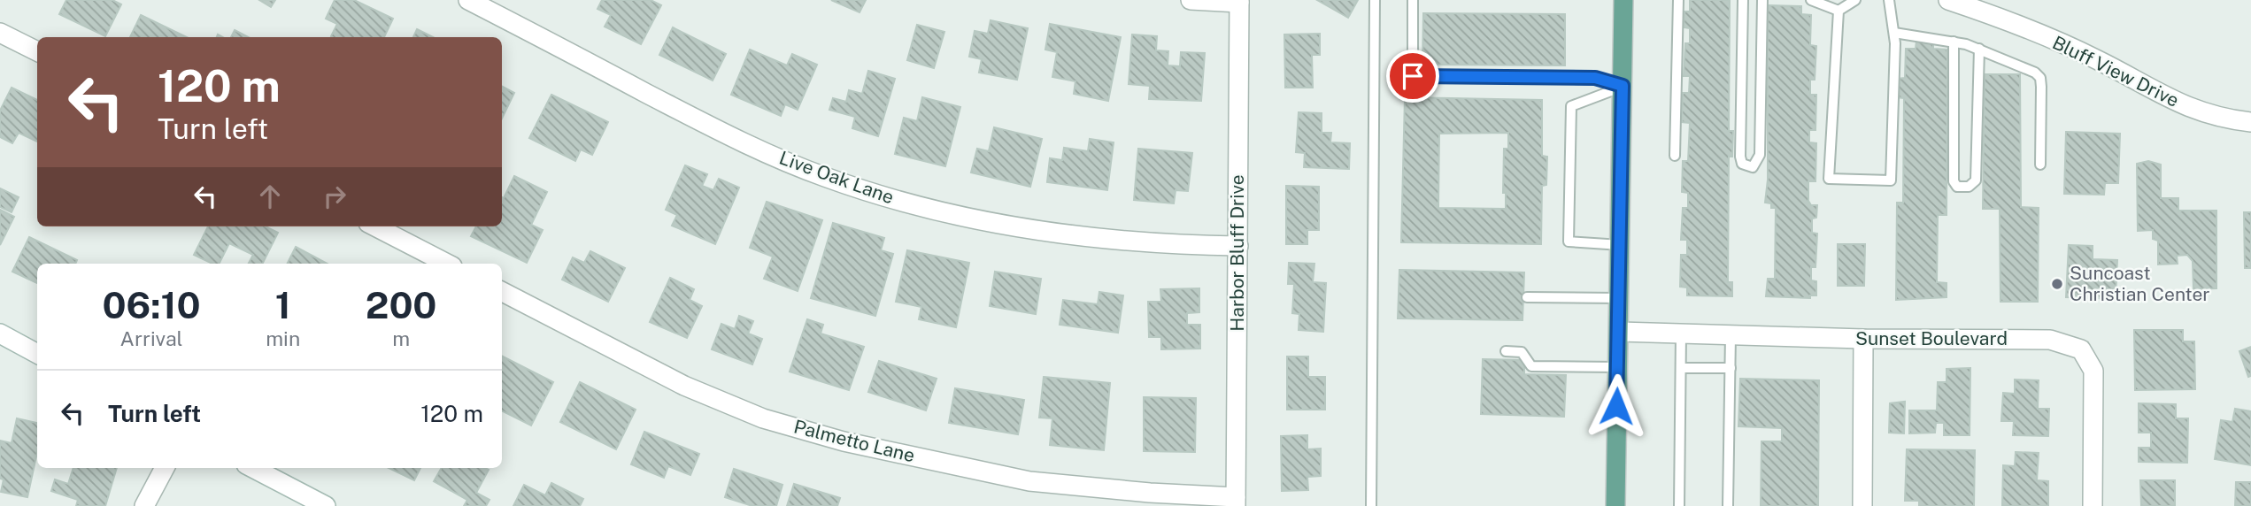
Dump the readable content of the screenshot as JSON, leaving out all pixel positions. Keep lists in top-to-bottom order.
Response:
{
  "streets": {
    "street": [
      "Bluff View Drive",
      "Live Oak Lane",
      "Harbor Bluff Drive",
      "Sunset Boulevard",
      "Palmetto Lane"
    ]
  },
  "crossings": [
    ["Live Oak Lane", "Harbor Bluff Drive"],
    ["Harbor Bluff Drive", "Palmetto Lane"]
  ],
  "places": ["Suncoast Christian Center"],
  "page": {
    "turn": ["120 m", "Turn left"],
    "eta": [
      "06:10",
      "Arrival",
      "1",
      "min",
      "200",
      "m"
    ],
    "list": [
      {
        "name": "Turn left",
        "value": "120 m"
      }
    ]
  }
}
